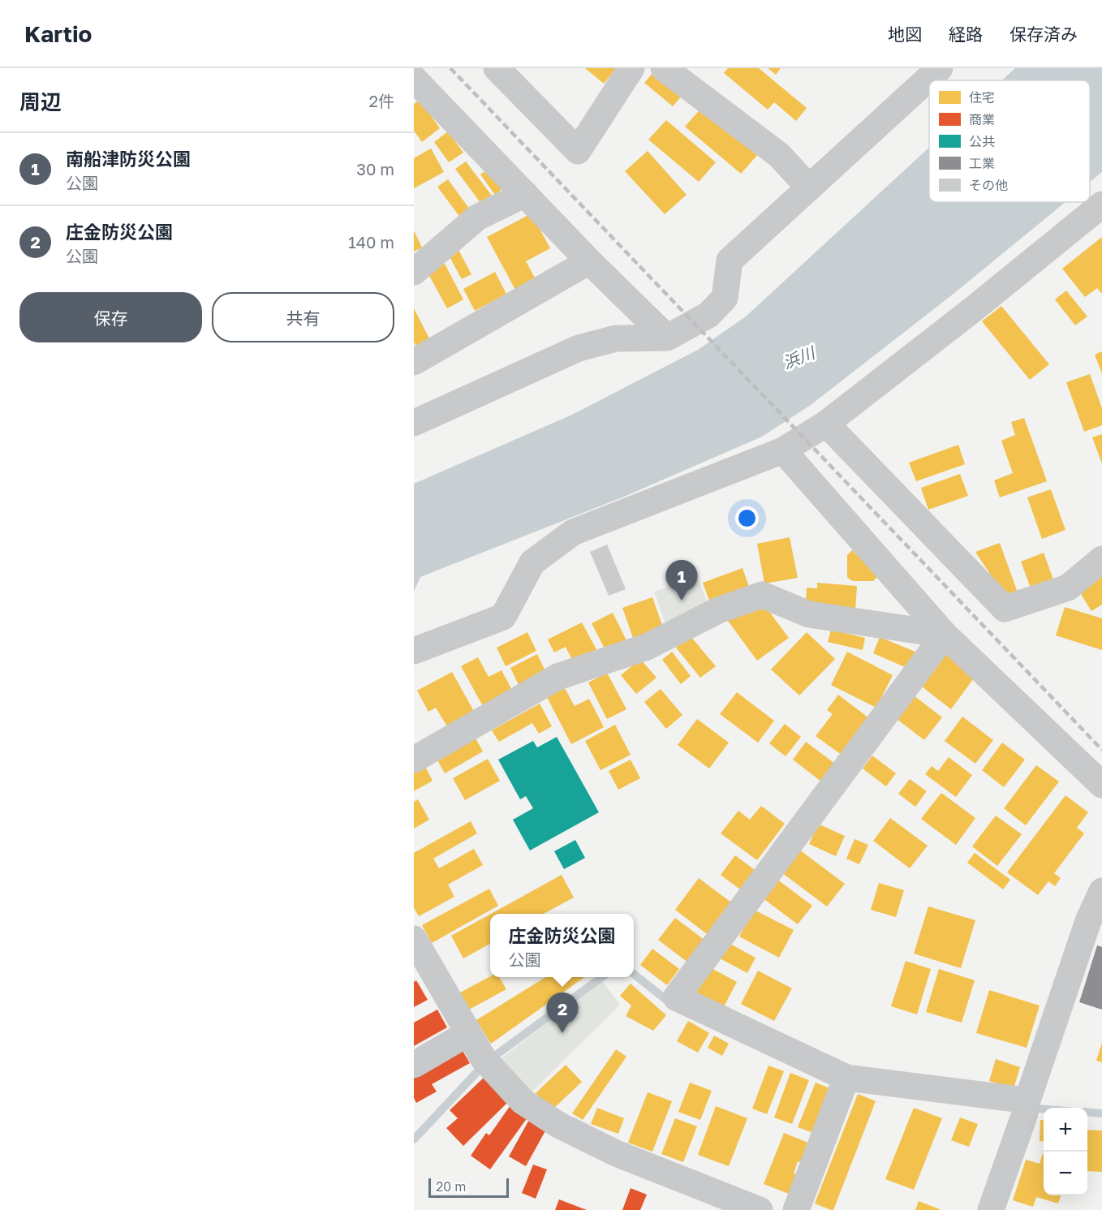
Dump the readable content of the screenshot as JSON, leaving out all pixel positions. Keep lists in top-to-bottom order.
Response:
{
  "water": ["浜川"],
  "legend": [
    "住宅",
    "商業",
    "公共",
    "工業",
    "その他"
  ],
  "scale_bar": "20 m",
  "page": {
    "header": "Kartio",
    "nav": ["地図", "経路", "保存済み"],
    "heading": ["周辺", "2件"],
    "list": [
      {
        "mark": "1",
        "name": "南船津防災公園",
        "note": "公園",
        "value": "30 m"
      },
      {
        "mark": "2",
        "name": "庄金防災公園",
        "note": "公園",
        "value": "140 m"
      }
    ],
    "buttons": ["保存", "共有"],
    "pins": ["1", "2"],
    "popup": ["庄金防災公園", "公園"],
    "map_buttons": ["+", "−"],
    "scale": "20 m"
  }
}
